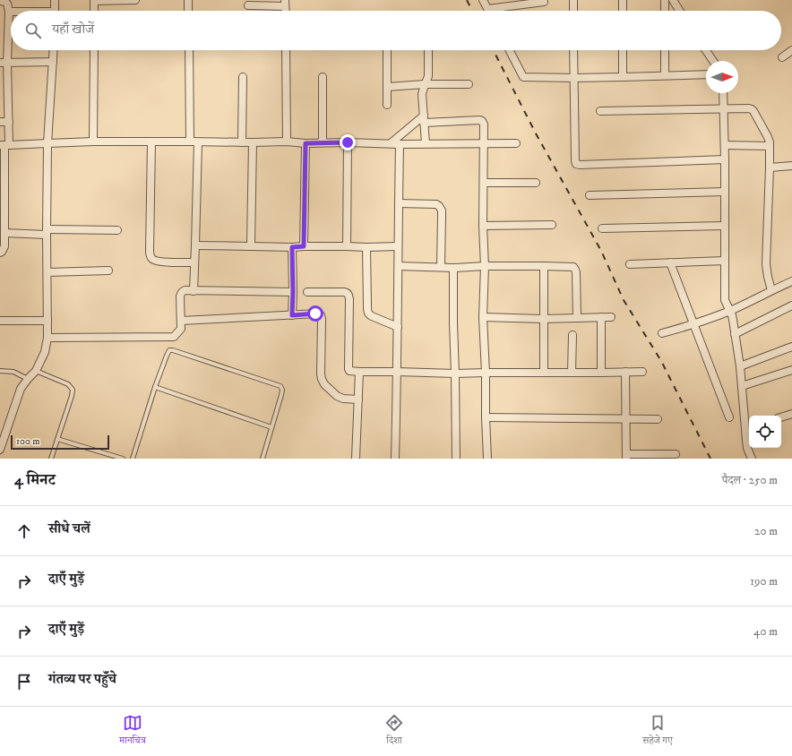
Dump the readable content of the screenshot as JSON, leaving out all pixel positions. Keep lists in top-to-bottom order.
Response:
{
  "scale_bar": "100 m",
  "north": "right",
  "page": {
    "search": "यहाँ खोजें",
    "scale": "100 m",
    "heading": ["4 मिनट", "पैदल · 250 m"],
    "list": [
      ["सीधे चलें", "20 m"],
      ["दाएँ मुड़ें", "190 m"],
      ["दाएँ मुड़ें", "40 m"],
      "गंतव्य पर पहुँचे"
    ],
    "nav": ["मानचित्र", "दिशा", "सहेजे गए"]
  }
}
